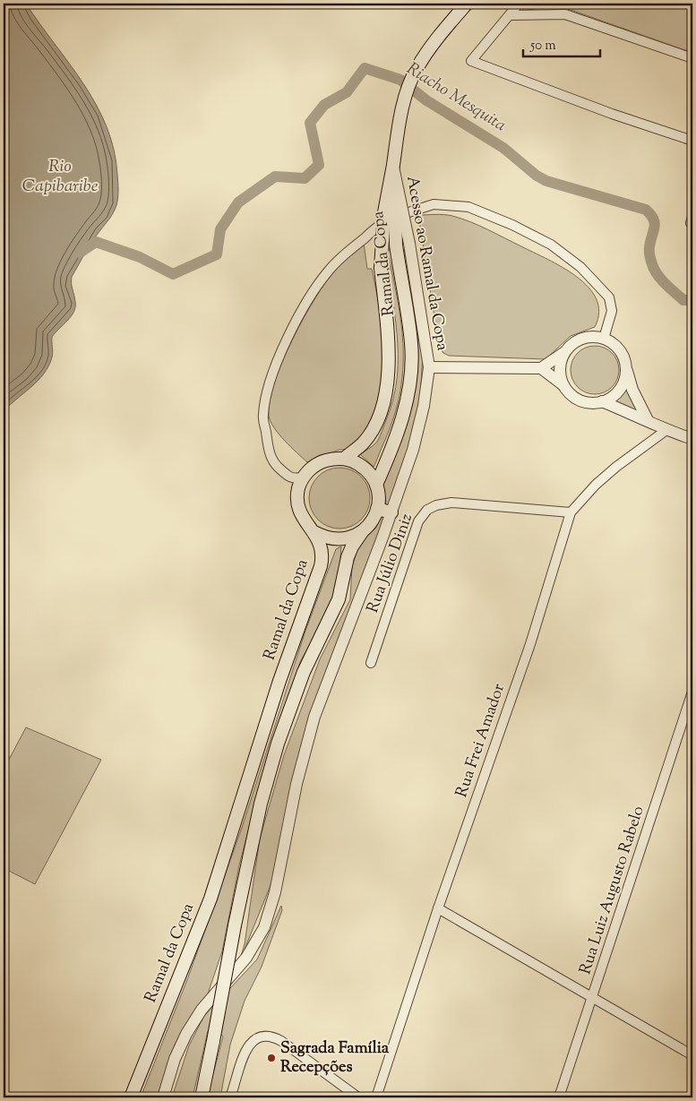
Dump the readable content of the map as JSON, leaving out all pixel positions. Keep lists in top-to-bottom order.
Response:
{
  "streets": {
    "main road": ["Ramal da Copa"],
    "street": [
      "Acesso ao Ramal da Copa",
      "Rua Júlio Diniz",
      "Rua Frei Amador",
      "Rua Luiz Augusto Rabelo"
    ]
  },
  "crossings": [
    ["Ramal da Copa", "Acesso ao Ramal da Copa"],
    ["Rua Júlio Diniz", "Rua Frei Amador"]
  ],
  "water": ["Riacho Mesquita", "Rio Capibaribe"],
  "places": ["Sagrada Família Recepções"],
  "scale_bar": "50 m"
}
